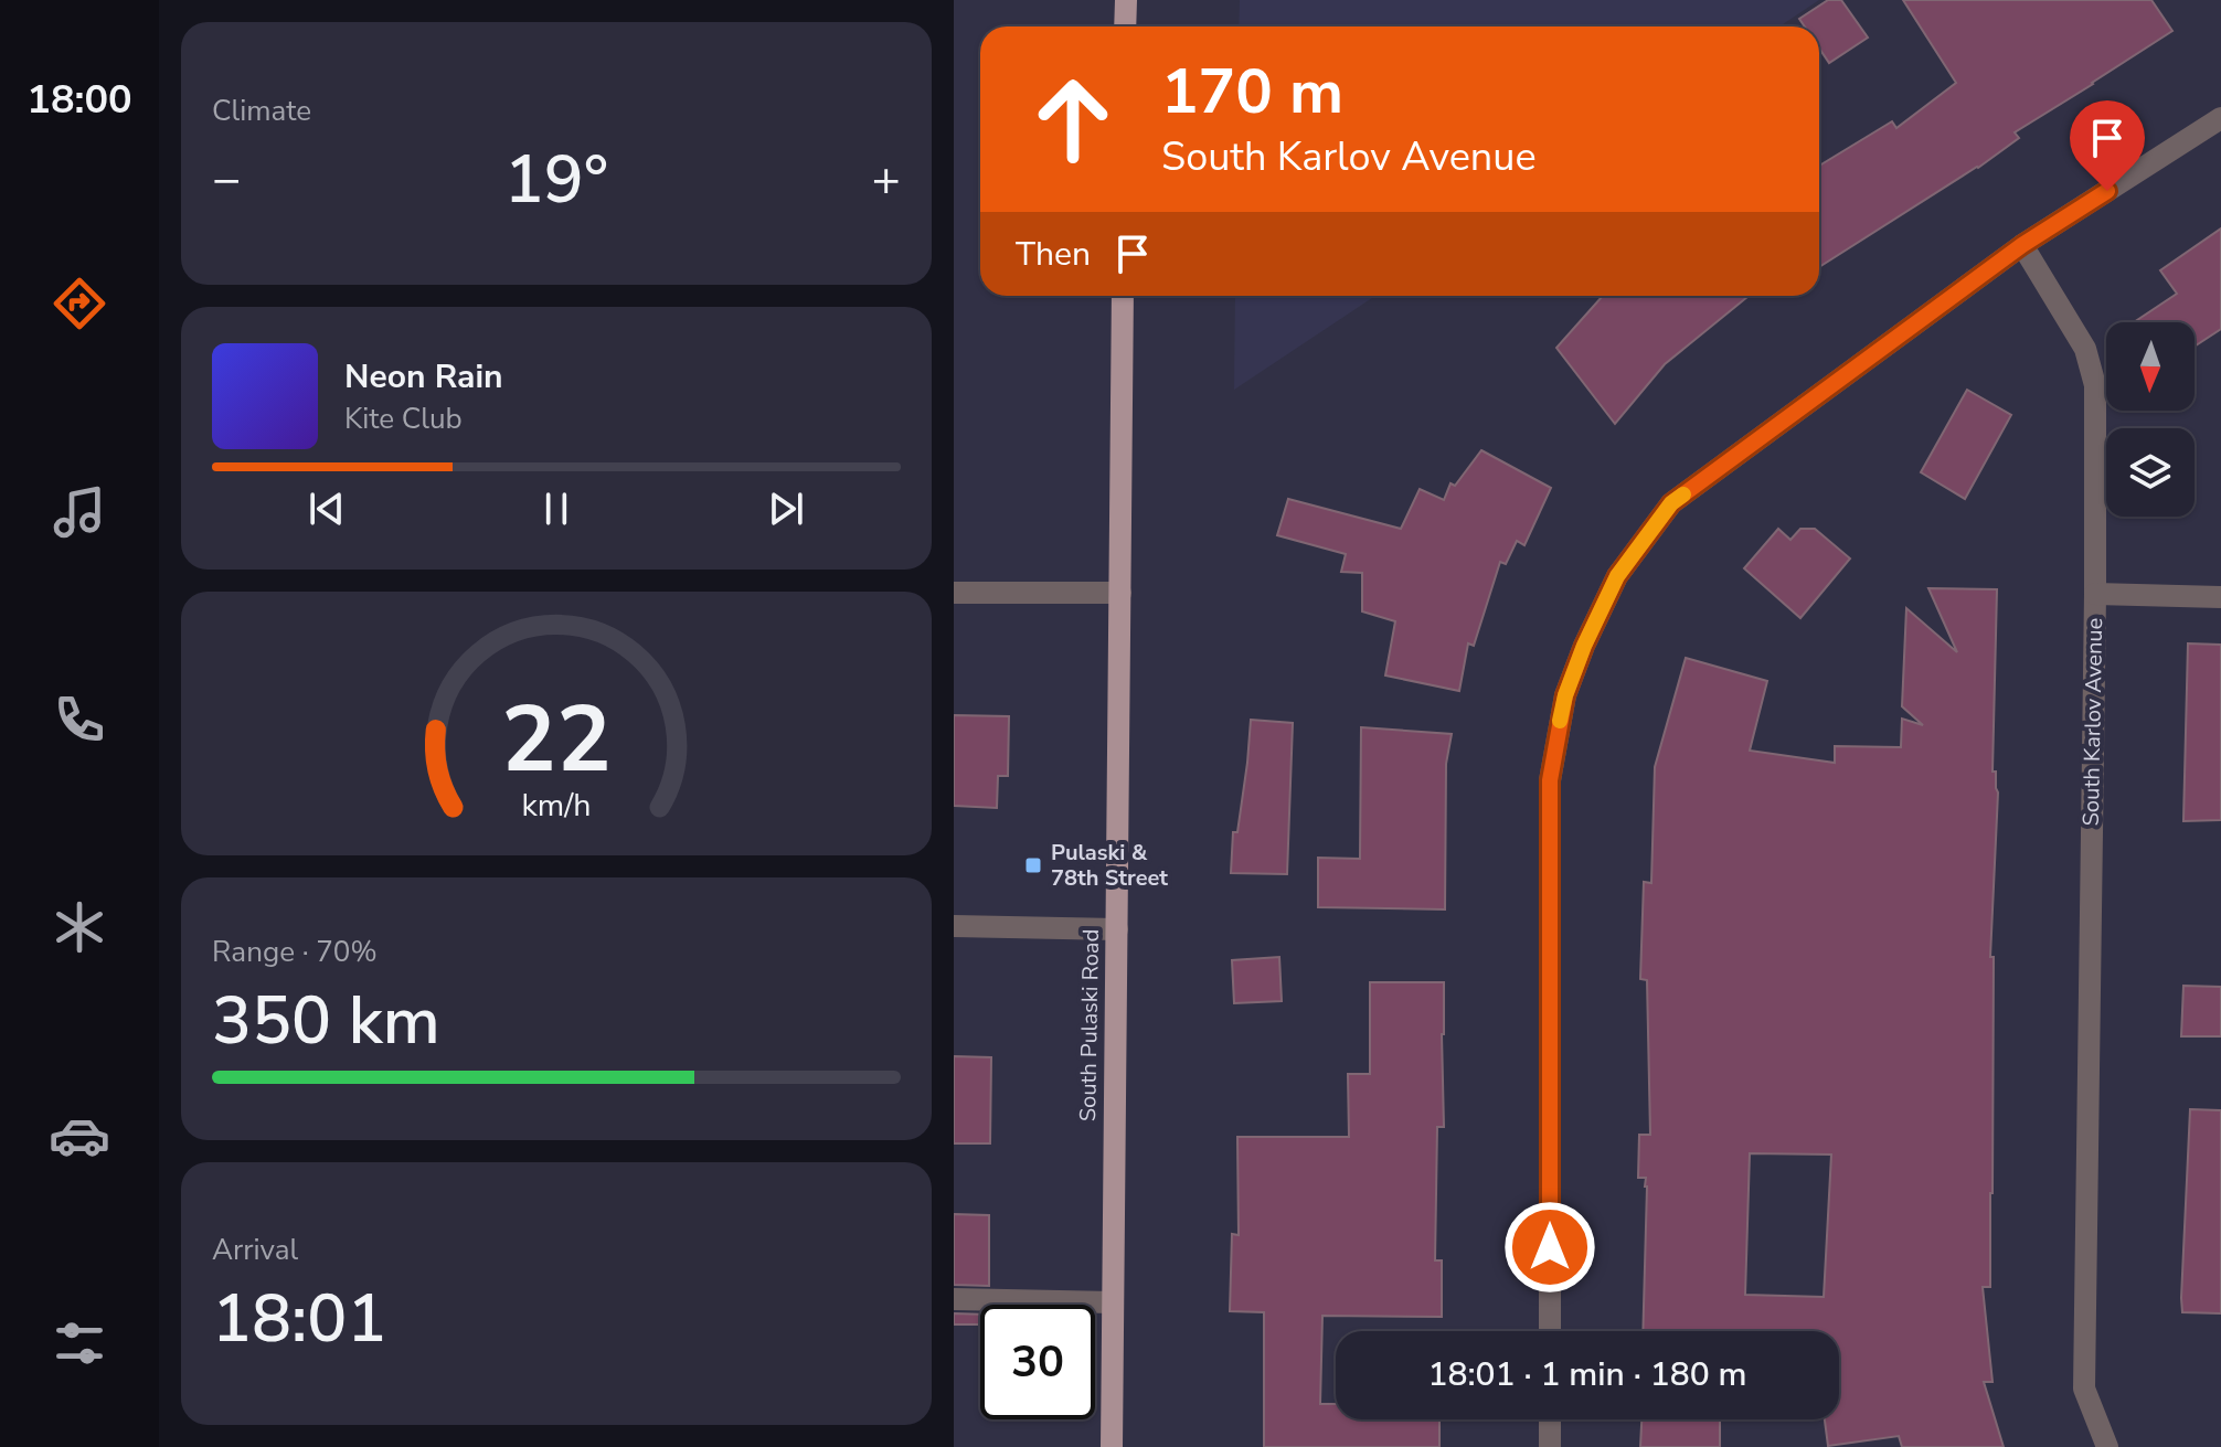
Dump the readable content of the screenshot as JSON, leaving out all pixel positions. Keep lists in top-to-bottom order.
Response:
{
  "streets": {
    "main road": ["South Pulaski Road"],
    "street": ["South Karlov Avenue"]
  },
  "places": {
    "transit": ["Pulaski & 78th Street"]
  },
  "north": "bottom",
  "page": {
    "tabs": "18:00",
    "tile": [
      "Climate",
      ["Range · 70%", "350 km"],
      ["Arrival", "18:01"]
    ],
    "turn": ["170 m", "South Karlov Avenue"],
    "heat": ["−", "19°", "+"],
    "then": "Then",
    "song": ["Neon Rain", "Kite Club"],
    "limit": "30",
    "trip": "18:01 · 1 min · 180 m",
    "gauge": ["22", "km/h"]
  }
}
